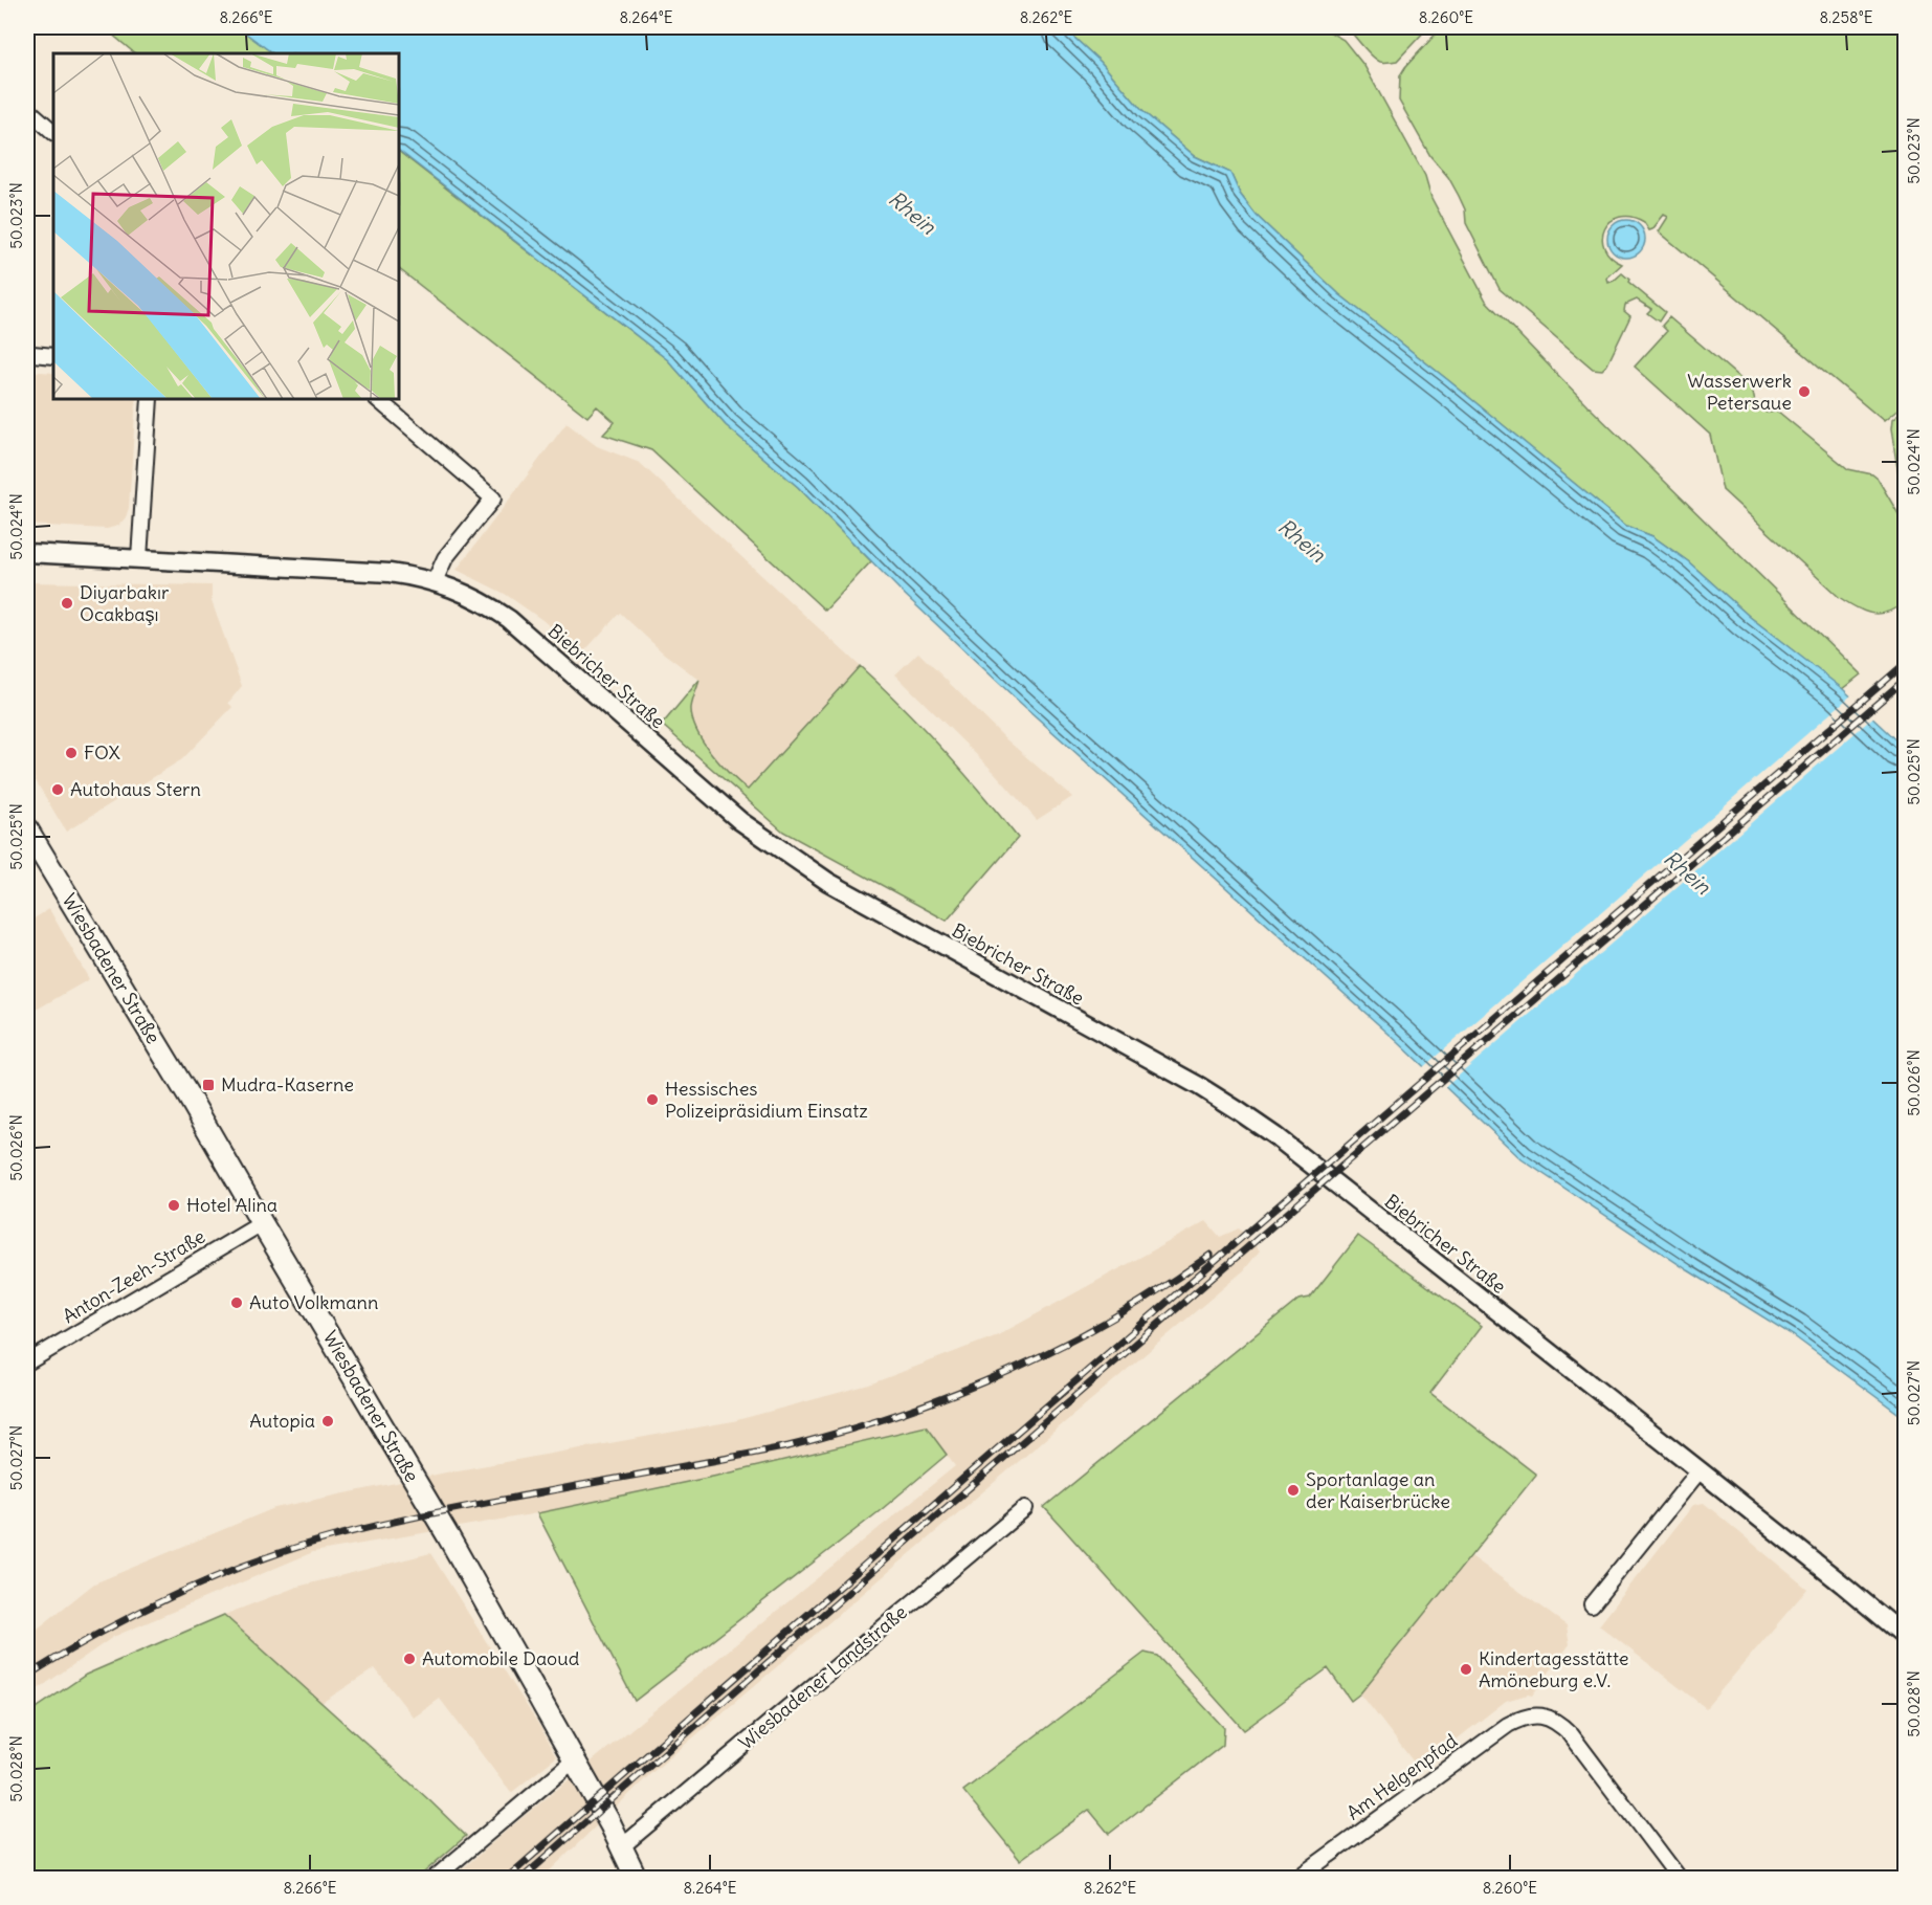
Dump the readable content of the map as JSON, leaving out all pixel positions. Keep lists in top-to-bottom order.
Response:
{
  "streets": {
    "main road": ["Wiesbadener Straße"],
    "street": [
      "Biebricher Straße",
      "Anton-Zeeh-Straße",
      "Wiesbadener Landstraße",
      "Am Helgenpfad"
    ]
  },
  "crossings": [
    ["Wiesbadener Straße", "Anton-Zeeh-Straße"],
    ["Wiesbadener Straße", "Wiesbadener Landstraße"]
  ],
  "water": ["Rhein"],
  "places": {
    "other": [
      "Wasserwerk Petersaue",
      "Diyarbakır Ocakbaşı",
      "FOX",
      "Autohaus Stern",
      "Hessisches Polizeipräsidium Einsatz",
      "Hotel Alina",
      "Auto Volkmann",
      "Autopia",
      "Sportanlage an der Kaiserbrücke",
      "Automobile Daoud",
      "Kindertagesstätte Amöneburg e.V."
    ],
    "transit": ["Mudra-Kaserne"]
  },
  "coordinates": [
    "8.266°E",
    "8.264°E",
    "8.262°E",
    "8.260°E",
    "8.258°E",
    "50.023°N",
    "50.024°N",
    "50.025°N",
    "50.026°N",
    "50.027°N",
    "50.028°N"
  ]
}
